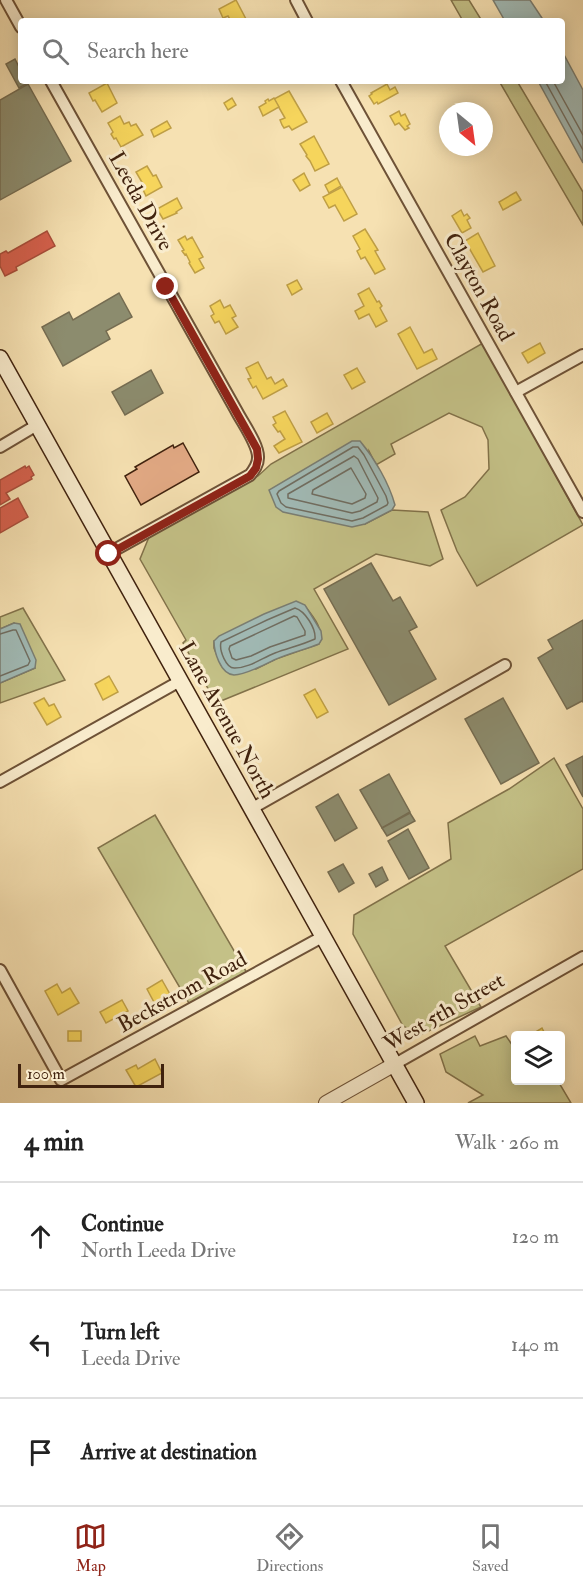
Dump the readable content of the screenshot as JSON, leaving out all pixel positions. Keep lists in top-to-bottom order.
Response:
{
  "streets": {
    "main road": ["Lane Avenue North"],
    "street": [
      "Leeda Drive",
      "Clayton Road",
      "Beckstrom Road",
      "West 5th Street"
    ]
  },
  "crossings": [
    ["Leeda Drive", "Lane Avenue North"],
    ["Lane Avenue North", "Beckstrom Road"],
    ["Lane Avenue North", "West 5th Street"]
  ],
  "scale_bar": "100 m",
  "north": "bottom right",
  "page": {
    "search": "Search here",
    "scale": "100 m",
    "heading": ["4 min", "Walk · 260 m"],
    "list": [
      ["Continue", "North Leeda Drive", "120 m"],
      ["Turn left", "Leeda Drive", "140 m"],
      "Arrive at destination"
    ],
    "nav": ["Map", "Directions", "Saved"]
  }
}
